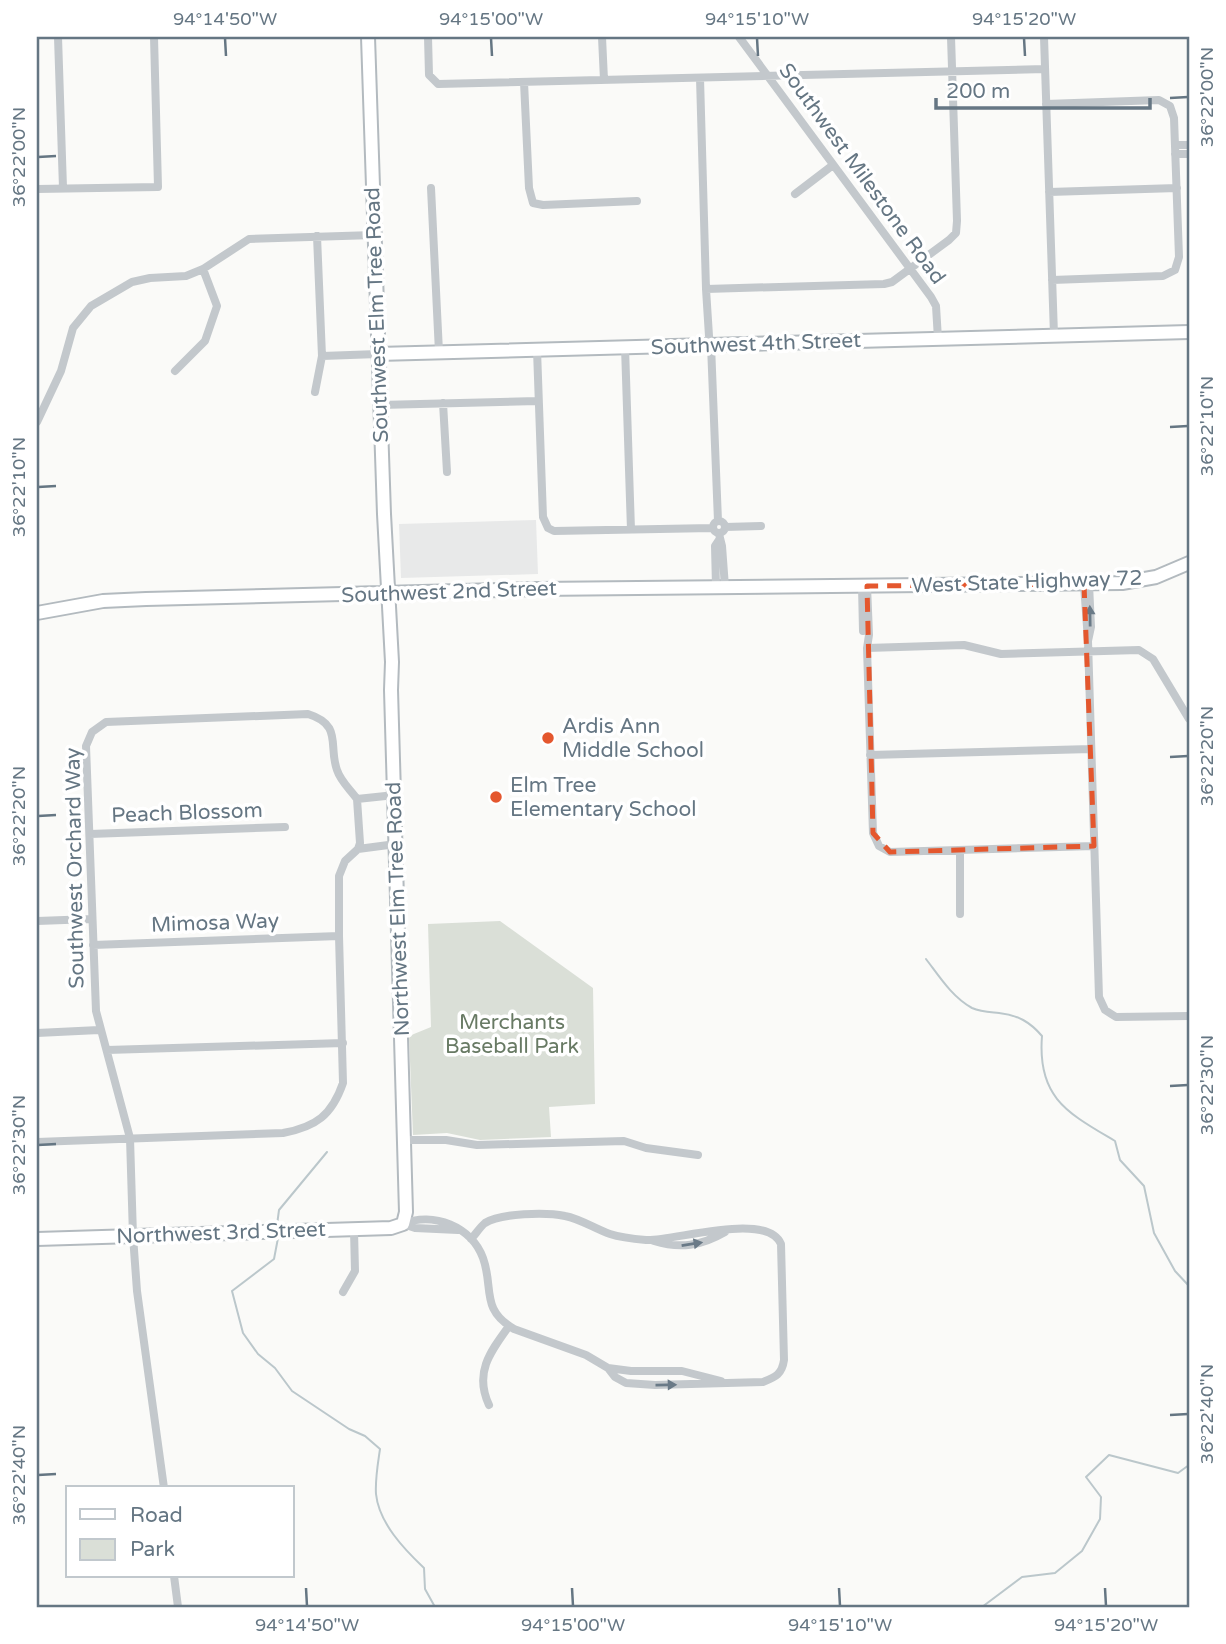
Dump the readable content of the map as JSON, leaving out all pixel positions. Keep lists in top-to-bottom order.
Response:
{
  "streets": {
    "street": [
      "Southwest Milestone Road",
      "Southwest Elm Tree Road",
      "Southwest 4th Street",
      "West State Highway 72",
      "Southwest 2nd Street",
      "Peach Blossom",
      "Southwest Orchard Way",
      "Northwest Elm Tree Road",
      "Mimosa Way",
      "Northwest 3rd Street"
    ]
  },
  "crossings": [
    ["Southwest Milestone Road", "Southwest 4th Street"],
    ["Southwest Elm Tree Road", "Southwest 4th Street"],
    ["Southwest Elm Tree Road", "Southwest 2nd Street"],
    ["Southwest Elm Tree Road", "Northwest Elm Tree Road"],
    ["West State Highway 72", "Southwest 2nd Street"],
    ["Southwest 2nd Street", "Northwest Elm Tree Road"],
    ["Peach Blossom", "Southwest Orchard Way"],
    ["Southwest Orchard Way", "Mimosa Way"],
    ["Southwest Orchard Way", "Northwest 3rd Street"],
    ["Northwest Elm Tree Road", "Northwest 3rd Street"]
  ],
  "parks": ["Merchants Baseball Park"],
  "places": ["Ardis Ann Middle School", "Elm Tree Elementary School"],
  "legend": ["Road", "Park"],
  "scale_bar": "200 m",
  "coordinates": [
    "94°14'50\"W",
    "94°15'00\"W",
    "94°15'10\"W",
    "94°15'20\"W",
    "36°22'00\"N",
    "36°22'10\"N",
    "36°22'20\"N",
    "36°22'30\"N",
    "36°22'40\"N"
  ]
}
